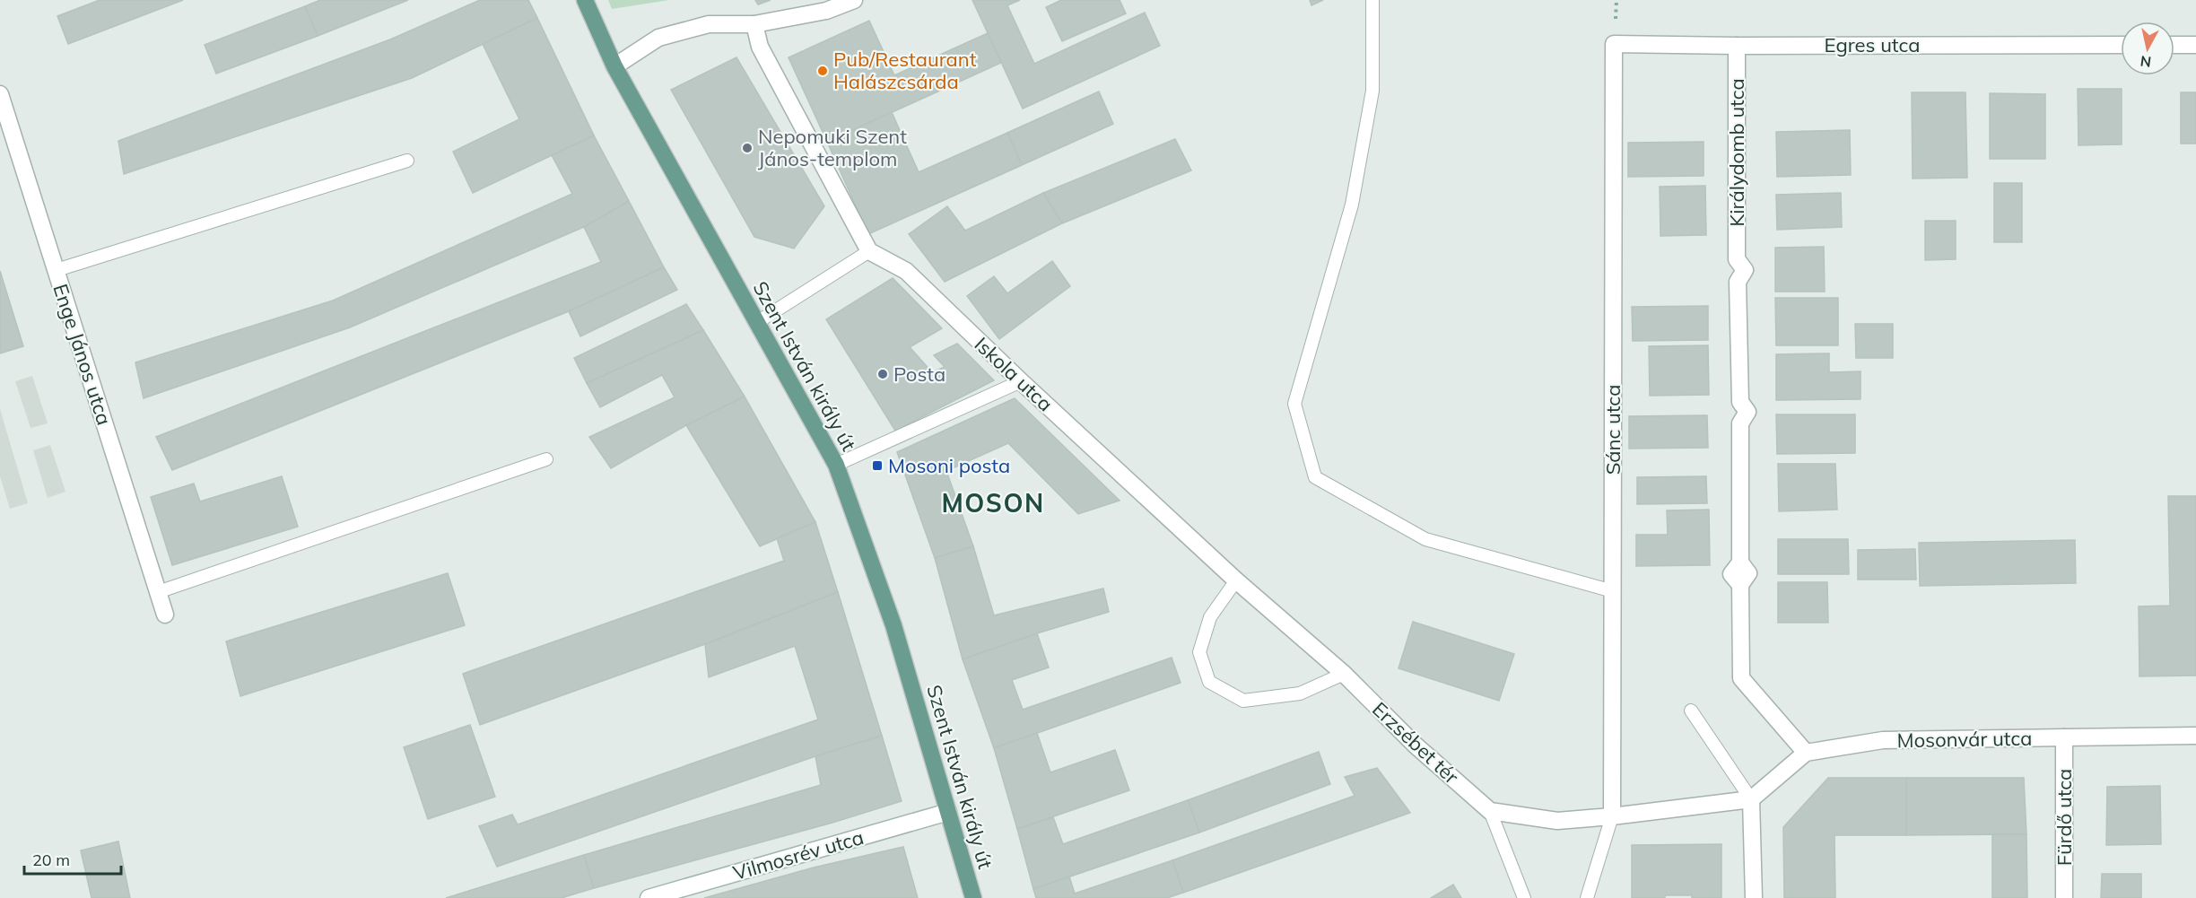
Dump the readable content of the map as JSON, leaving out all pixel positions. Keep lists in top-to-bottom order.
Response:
{
  "streets": {
    "main road": ["Szent István király út"],
    "street": [
      "Egres utca",
      "Királydomb utca",
      "Enge János utca",
      "Iskola utca",
      "Sánc utca",
      "Mosonvár utca",
      "Erzsébet tér",
      "Fürdő utca",
      "Vilmosrév utca"
    ]
  },
  "crossings": [
    ["Egres utca", "Királydomb utca"],
    ["Egres utca", "Sánc utca"],
    ["Királydomb utca", "Mosonvár utca"],
    ["Szent István király út", "Vilmosrév utca"],
    ["Iskola utca", "Erzsébet tér"],
    ["Mosonvár utca", "Fürdő utca"]
  ],
  "districts": ["MOSON"],
  "places": {
    "other": ["Pub/Restaurant Halászcsárda", "Nepomuki Szent János-templom", "Posta"],
    "transit": ["Mosoni posta"]
  },
  "scale_bar": "20 m",
  "north": "bottom"
}
